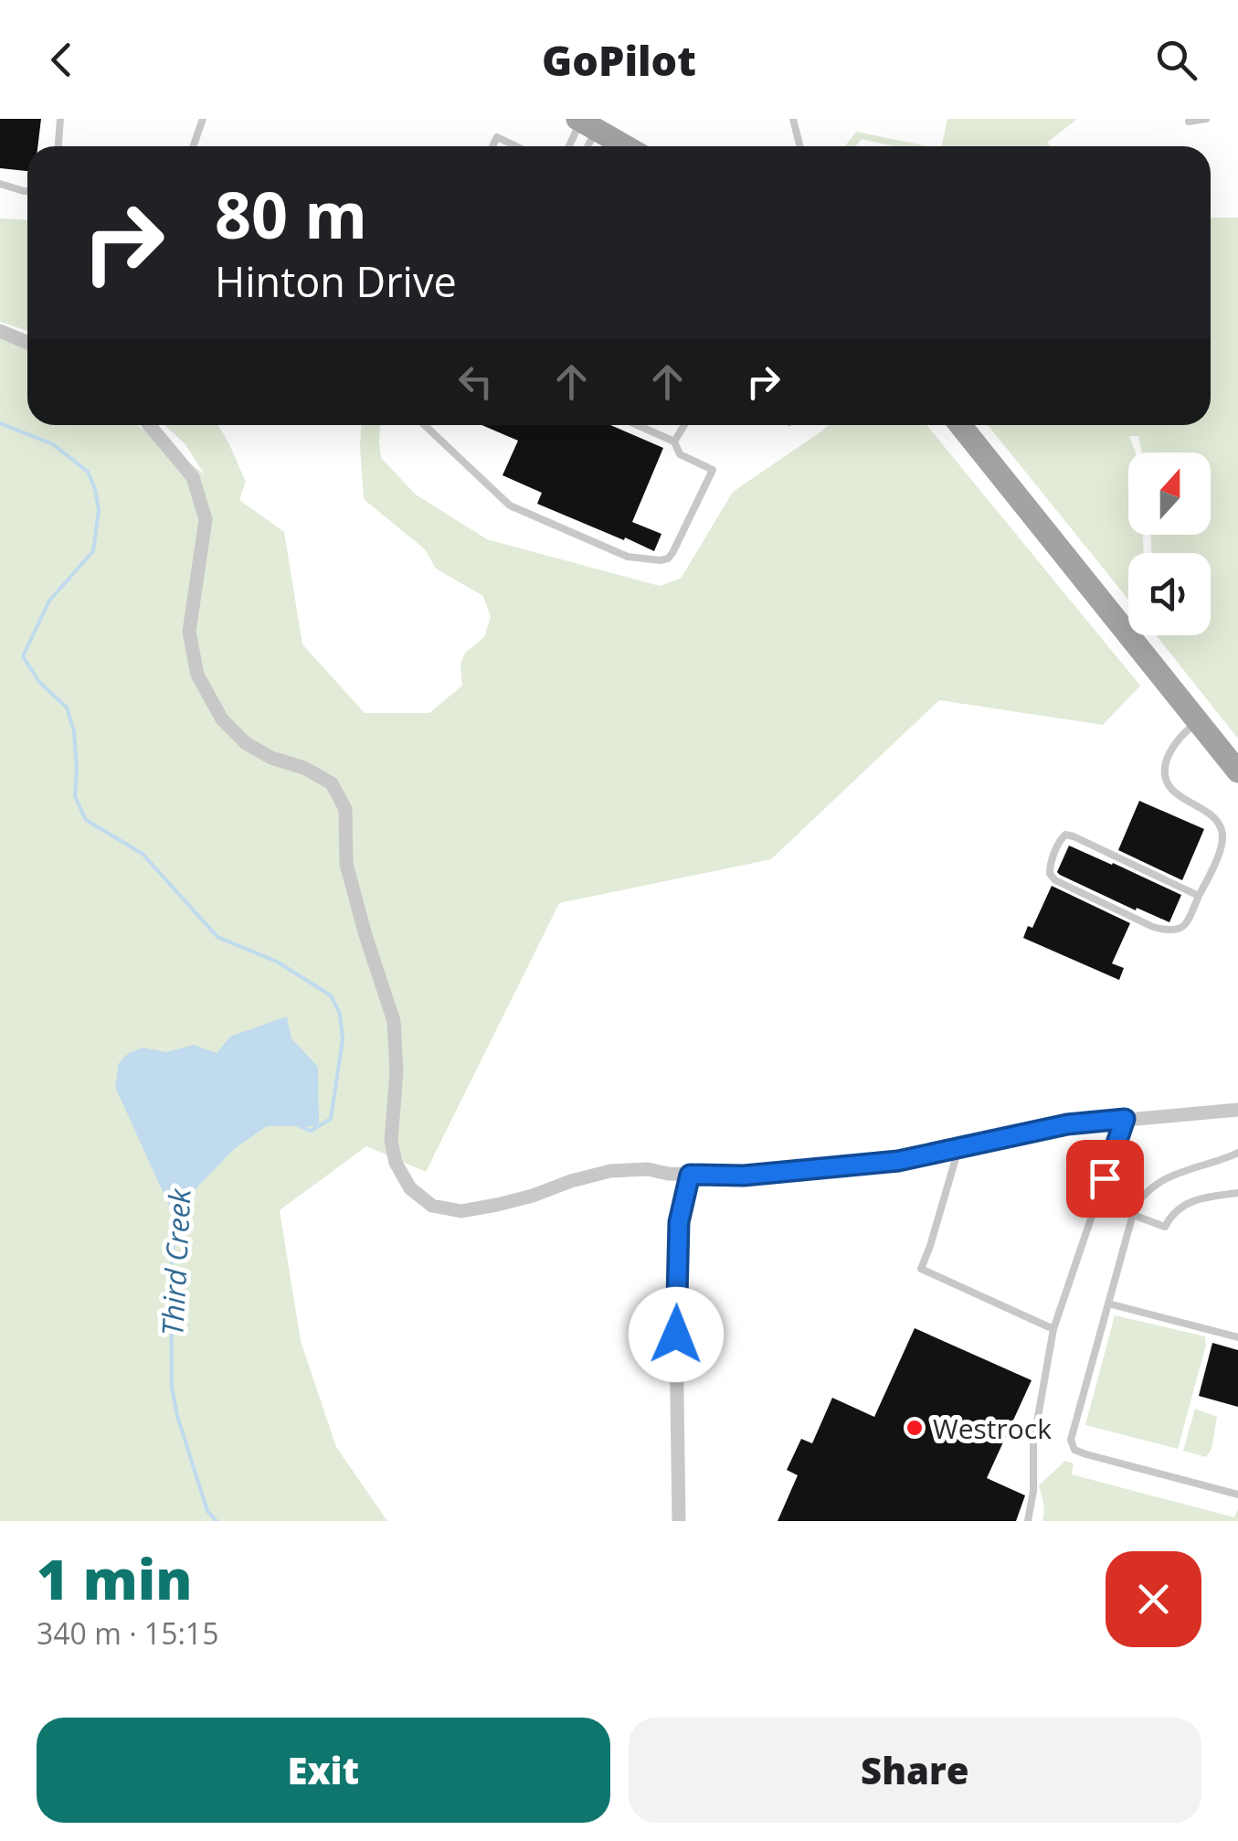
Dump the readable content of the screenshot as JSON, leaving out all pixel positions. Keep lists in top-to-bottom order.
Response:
{
  "water": ["Third Creek"],
  "places": ["Westrock"],
  "north": "top",
  "page": {
    "header": "GoPilot",
    "turn": ["80 m", "Hinton Drive"],
    "heading": ["1 min", "340 m · 15:15"],
    "buttons": ["Exit", "Share"]
  }
}
